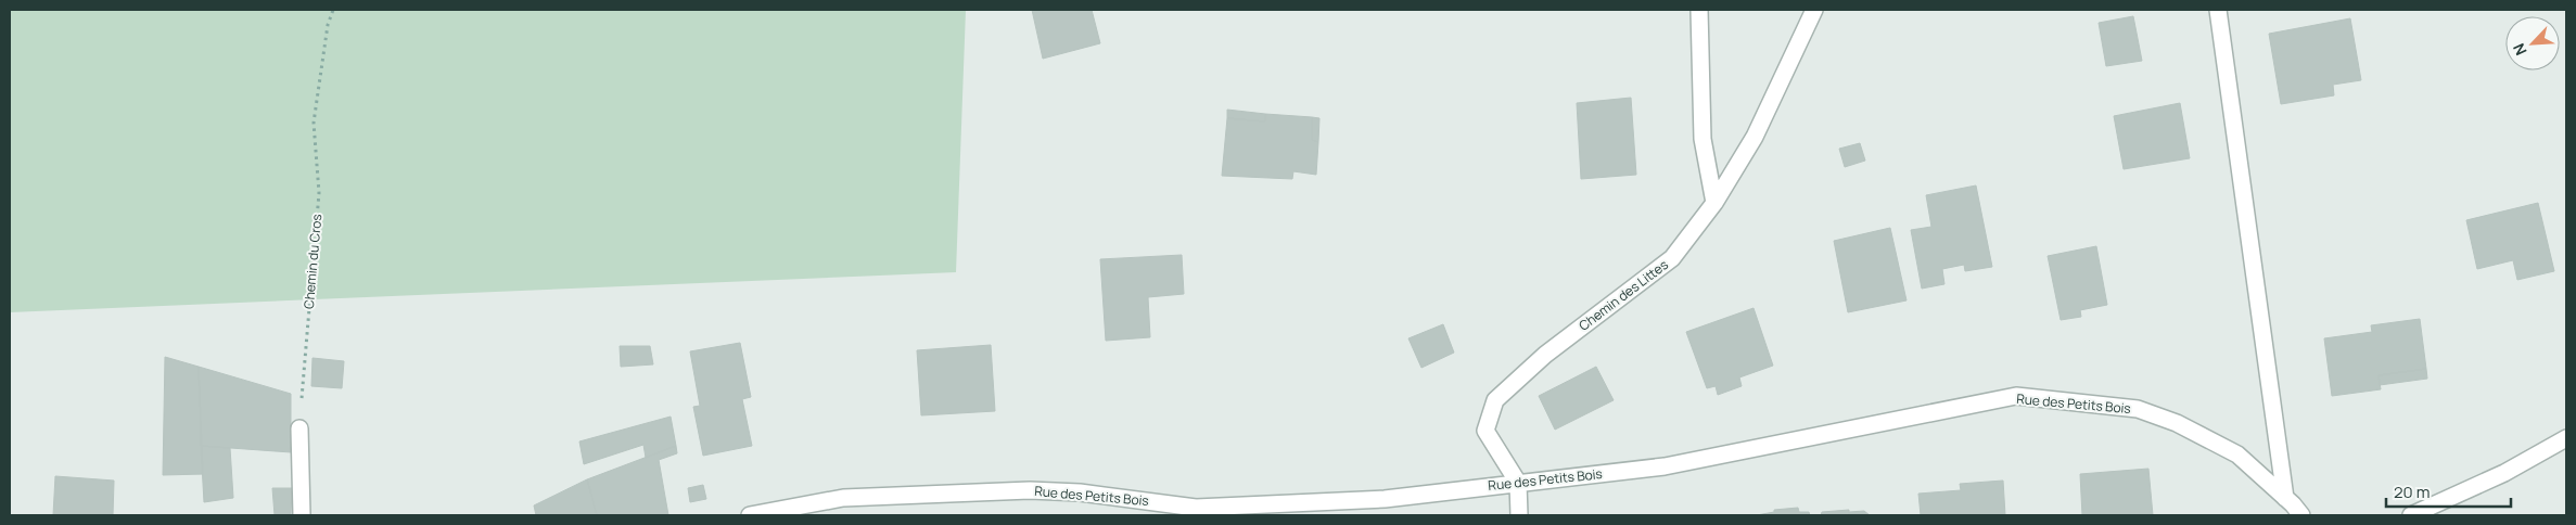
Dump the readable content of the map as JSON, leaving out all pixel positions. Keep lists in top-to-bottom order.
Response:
{
  "streets": {
    "street": ["Chemin des Littes", "Rue des Petits Bois"],
    "path": ["Chemin du Cros"]
  },
  "crossings": [
    ["Chemin des Littes", "Rue des Petits Bois"]
  ],
  "scale_bar": "20 m",
  "north": "bottom left"
}
